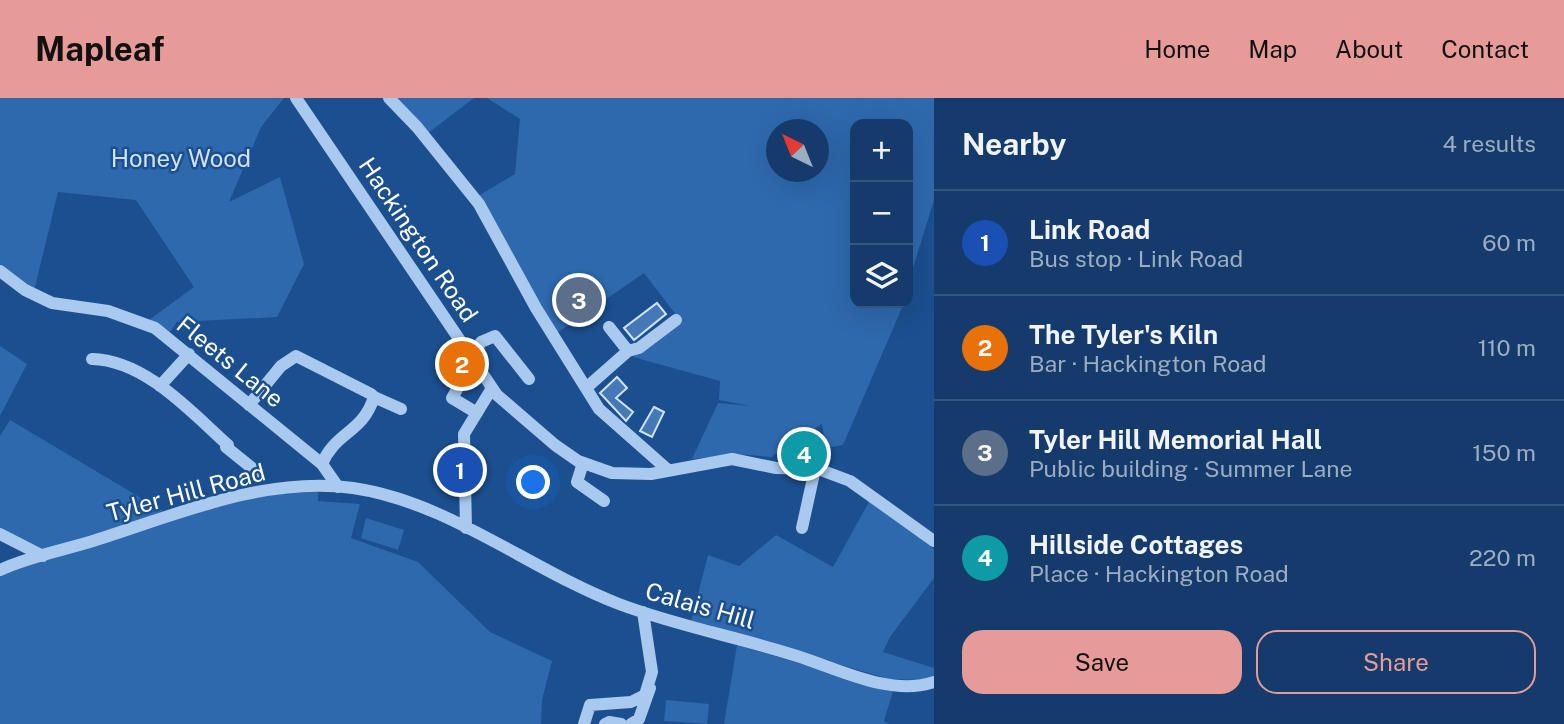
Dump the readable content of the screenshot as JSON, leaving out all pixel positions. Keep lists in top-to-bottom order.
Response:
{
  "streets": {
    "street": [
      "Hackington Road",
      "Fleets Lane",
      "Tyler Hill Road",
      "Calais Hill"
    ]
  },
  "crossings": [
    ["Fleets Lane", "Tyler Hill Road"],
    ["Tyler Hill Road", "Calais Hill"]
  ],
  "parks": ["Honey Wood"],
  "north": "top left",
  "page": {
    "header": "Mapleaf",
    "nav": [
      "Home",
      "Map",
      "About",
      "Contact"
    ],
    "heading": ["Nearby", "4 results"],
    "map_buttons": ["+", "−"],
    "list": [
      {
        "mark": "1",
        "name": "Link Road",
        "note": "Bus stop · Link Road",
        "value": "60 m"
      },
      {
        "mark": "2",
        "name": "The Tyler's Kiln",
        "note": "Bar · Hackington Road",
        "value": "110 m"
      },
      {
        "mark": "3",
        "name": "Tyler Hill Memorial Hall",
        "note": "Public building · Summer Lane",
        "value": "150 m"
      },
      {
        "mark": "4",
        "name": "Hillside Cottages",
        "note": "Place · Hackington Road",
        "value": "220 m"
      }
    ],
    "pins": [
      "3",
      "2",
      "4",
      "1"
    ],
    "buttons": ["Save", "Share"]
  }
}
